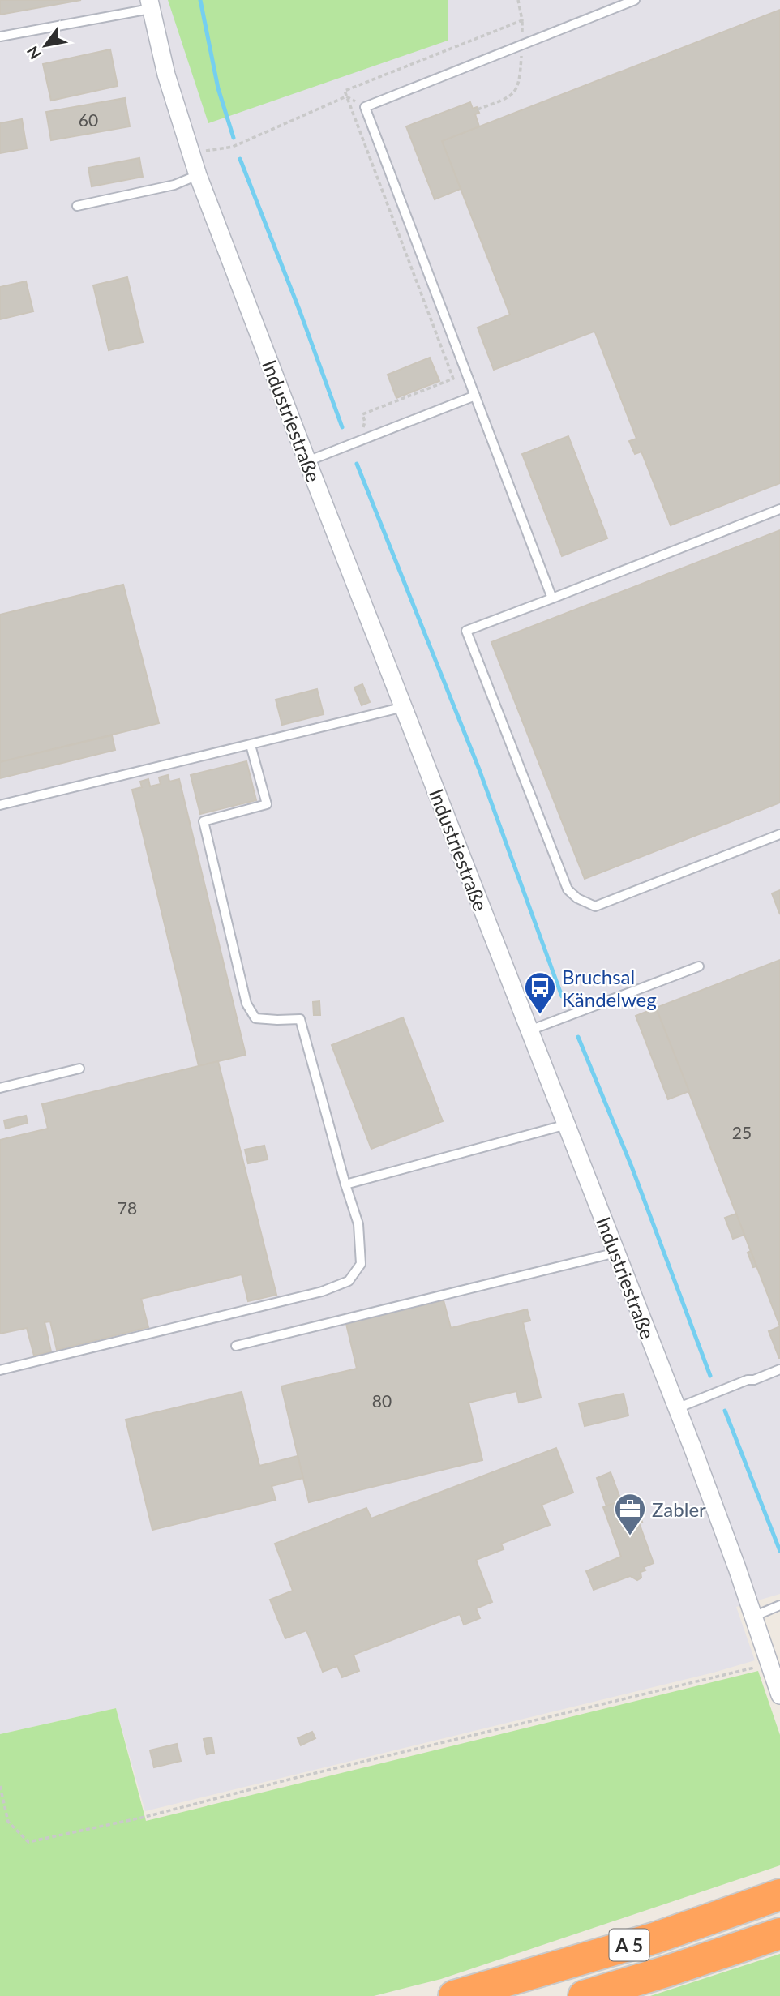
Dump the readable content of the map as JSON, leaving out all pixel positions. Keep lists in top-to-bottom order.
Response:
{
  "streets": {
    "highway": ["A 5"],
    "street": ["Industriestraße"]
  },
  "places": {
    "bus stop": ["Bruchsal Kändelweg"],
    "office": ["Zabler"]
  },
  "house_numbers": [
    "60",
    "25",
    "78",
    "80"
  ],
  "north": "bottom left"
}
